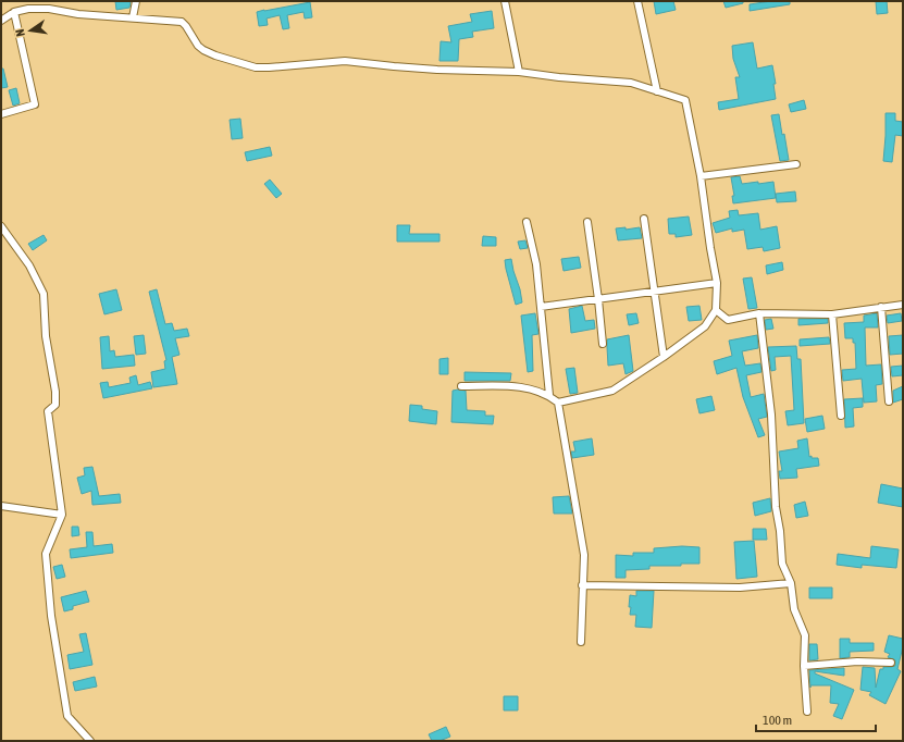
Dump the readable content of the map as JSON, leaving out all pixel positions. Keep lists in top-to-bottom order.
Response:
{
  "scale_bar": "100 m",
  "north": "left"
}
